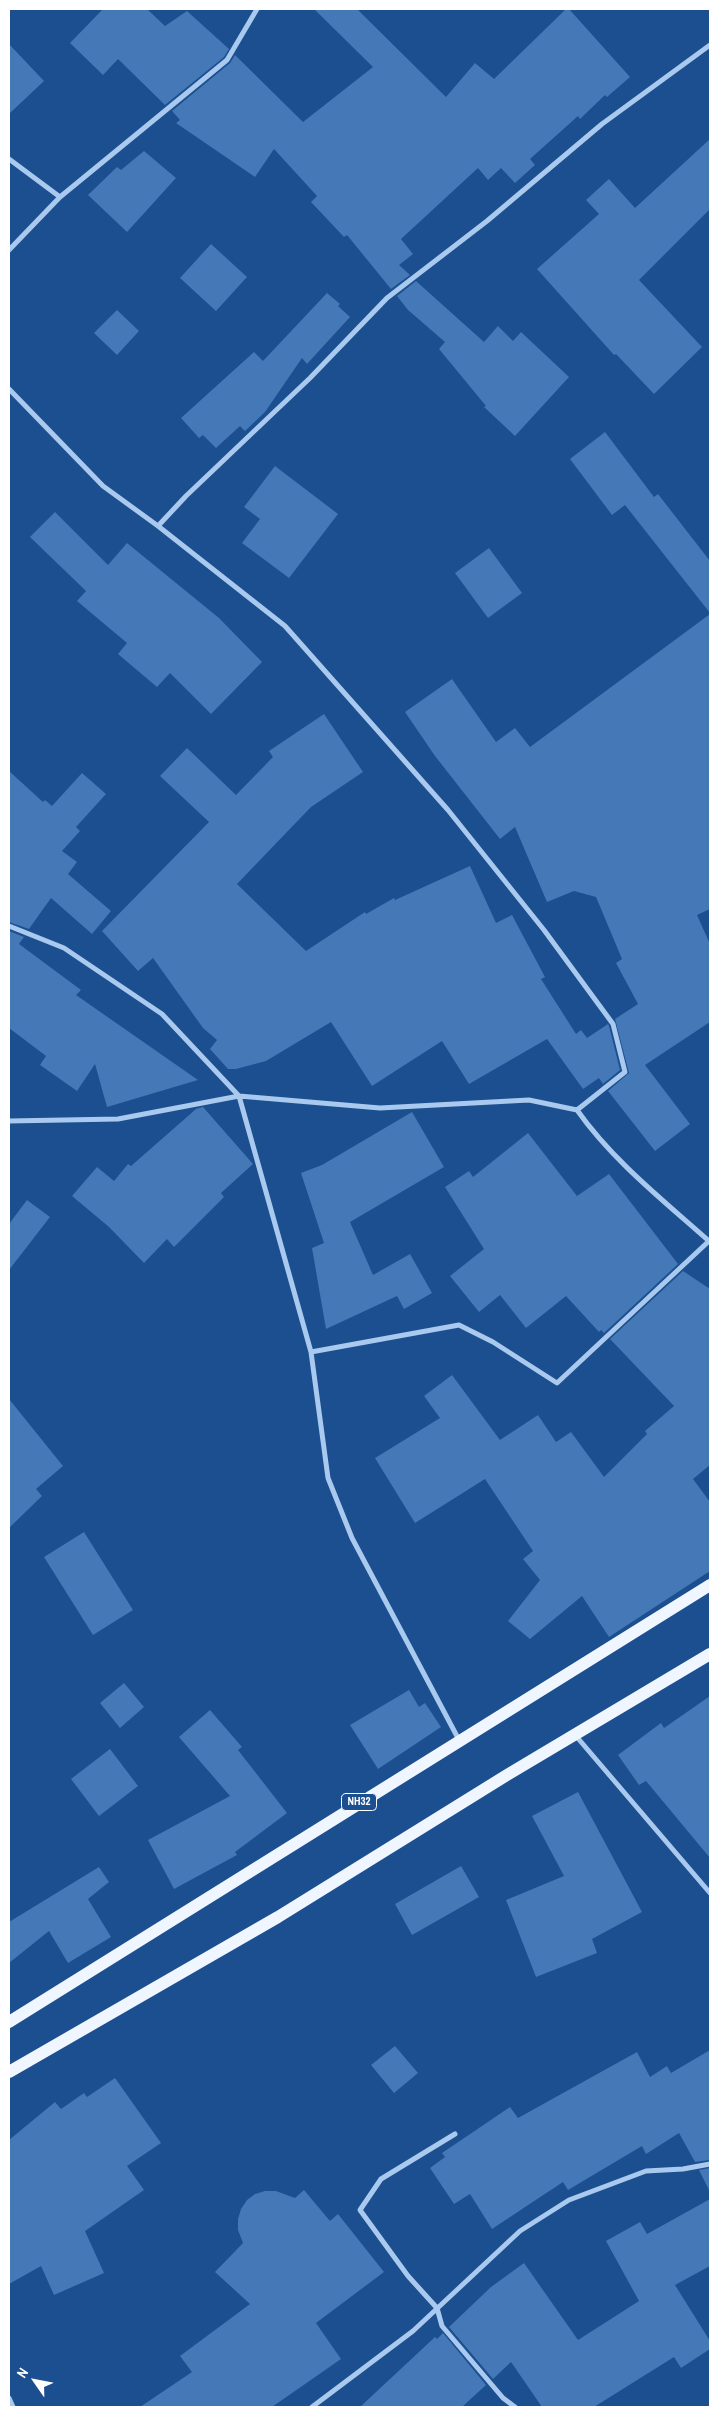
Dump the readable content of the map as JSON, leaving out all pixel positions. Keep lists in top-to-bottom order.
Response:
{
  "streets": {
    "main road": ["NH32"]
  },
  "north": "top left"
}
